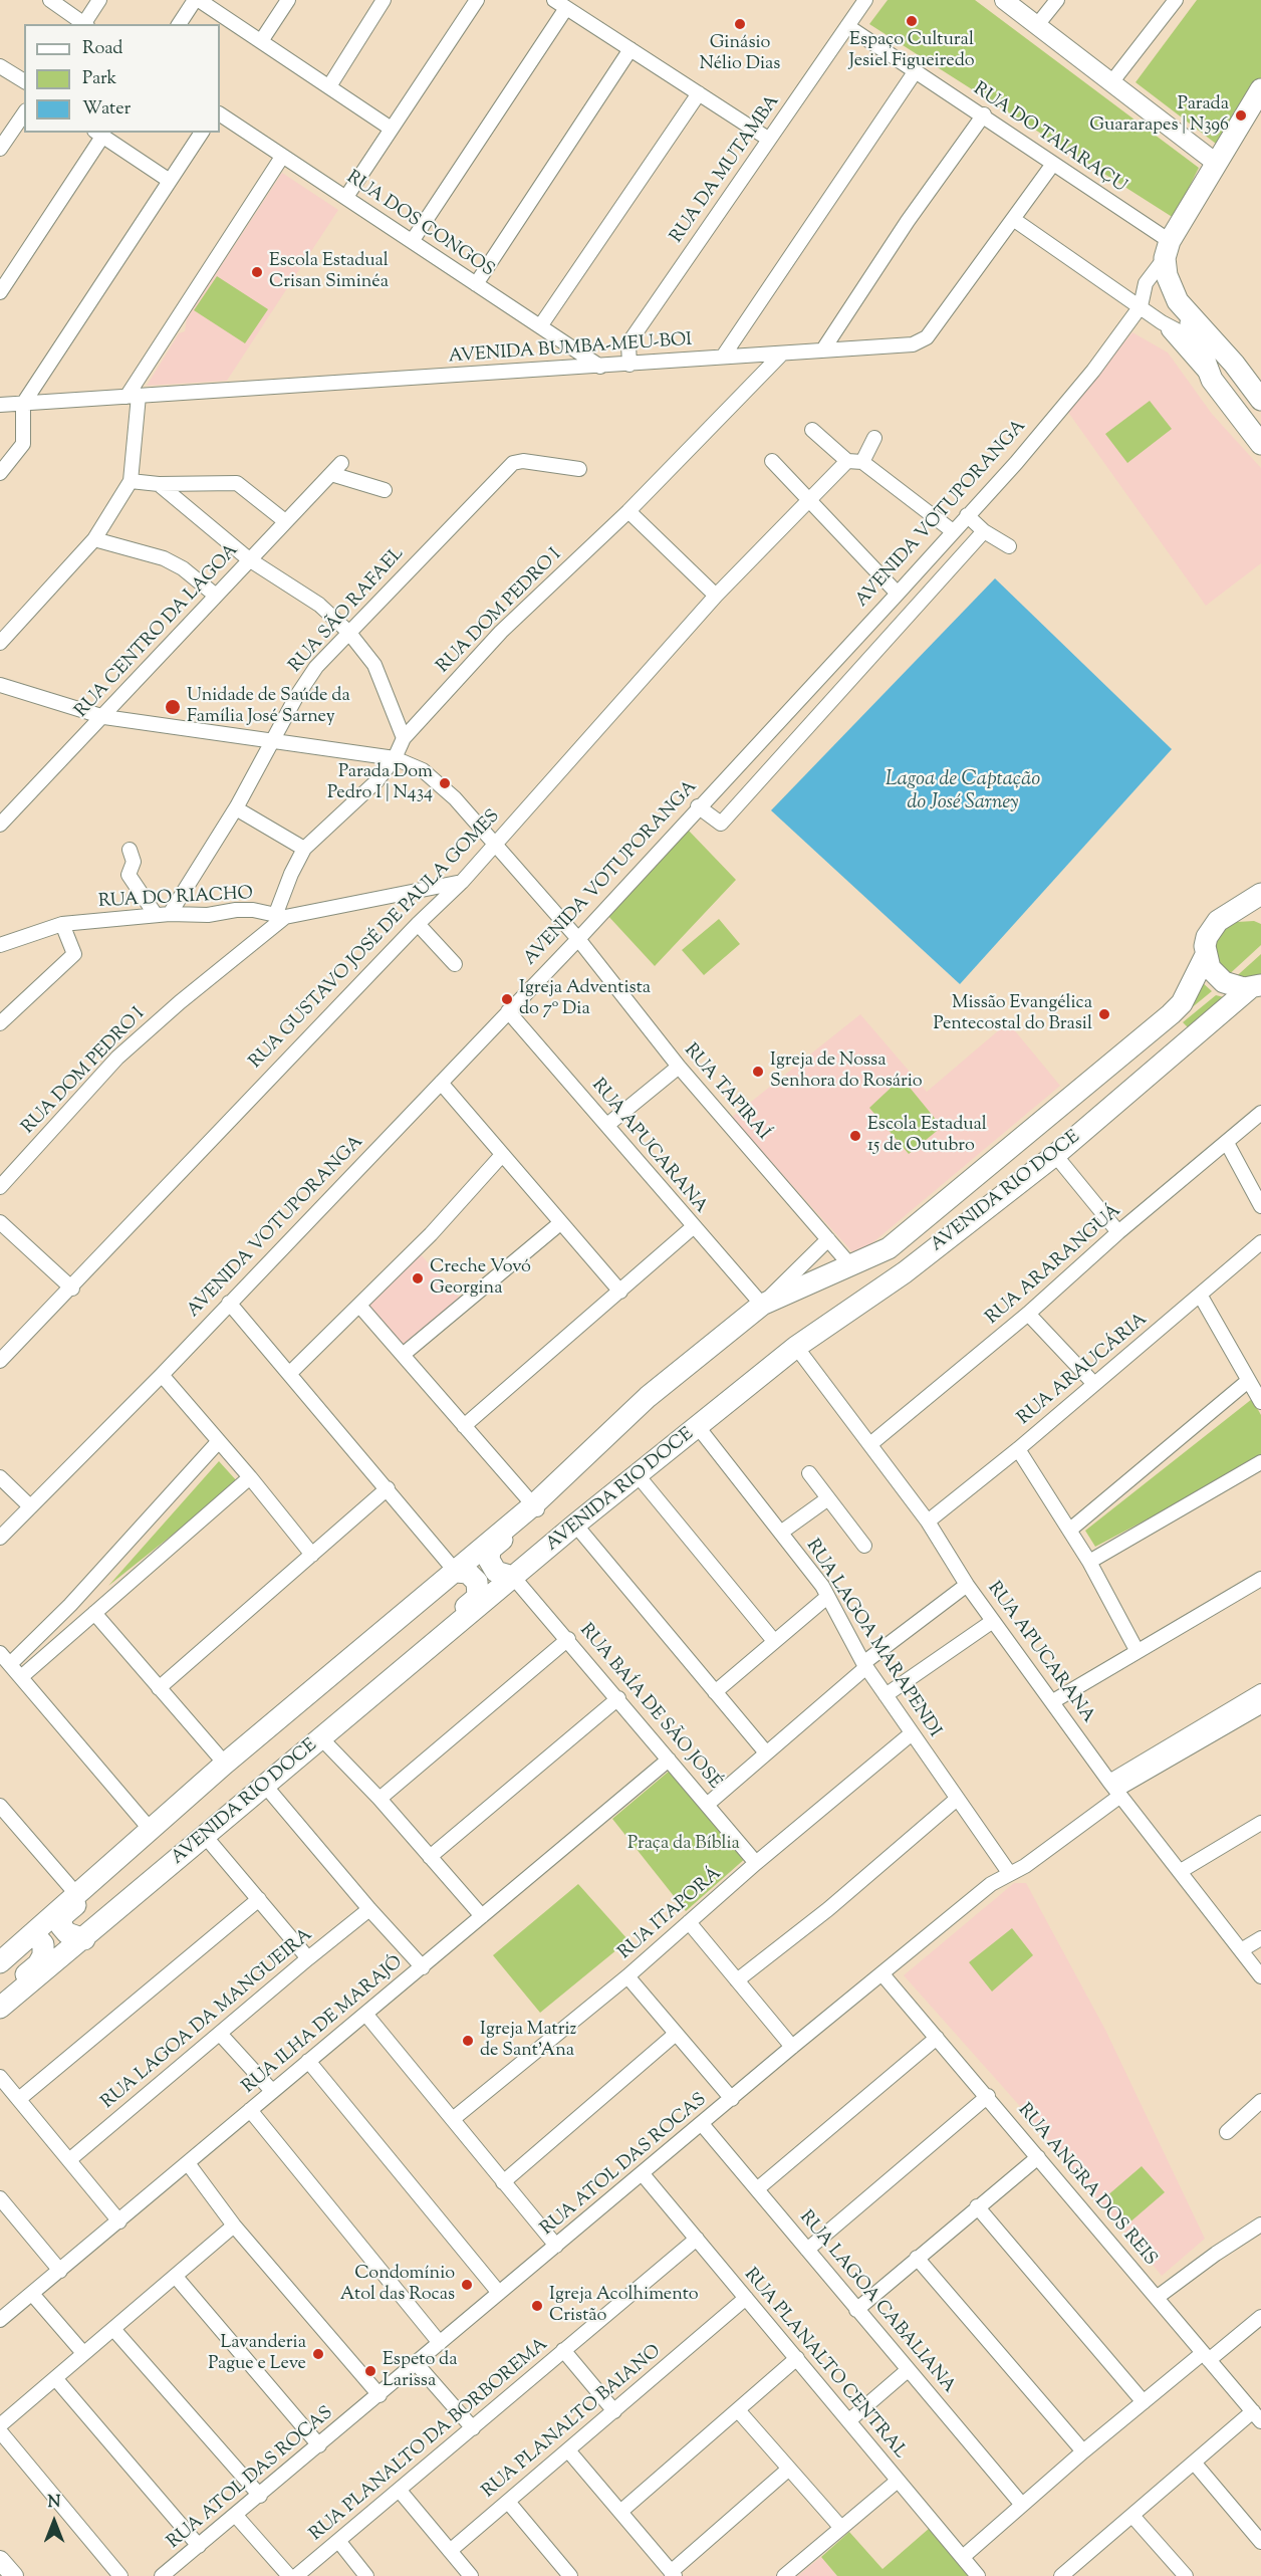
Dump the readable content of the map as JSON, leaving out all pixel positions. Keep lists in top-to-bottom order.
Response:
{
  "streets": {
    "main road": ["AVENIDA RIO DOCE"],
    "street": [
      "RUA DO TAIARAÇU",
      "RUA DA MUTAMBA",
      "RUA DOS CONGOS",
      "AVENIDA BUMBA-MEU-BOI",
      "AVENIDA VOTUPORANGA",
      "RUA SÃO RAFAEL",
      "RUA DOM PEDRO I",
      "RUA CENTRO DA LAGOA",
      "RUA DO RIACHO",
      "RUA GUSTAVO JOSÉ DE PAULA GOMES",
      "RUA TAPIRAÍ",
      "RUA APUCARANA",
      "RUA ARARANGUÁ",
      "RUA ARAUCÁRIA",
      "RUA LAGOA MARAPENDI",
      "RUA BAÍA DE SÃO JOSÉ",
      "RUA ITAPORÁ",
      "RUA LAGOA DA MANGUEIRA",
      "RUA ILHA DE MARAJÓ",
      "RUA ATOL DAS ROCAS",
      "RUA ANGRA DOS REIS",
      "RUA LAGOA CABALIANA",
      "RUA PLANALTO CENTRAL",
      "RUA PLANALTO BAIANO",
      "RUA PLANALTO DA BORBOREMA"
    ]
  },
  "crossings": [
    ["RUA DO TAIARAÇU", "RUA DA MUTAMBA"],
    ["RUA DO TAIARAÇU", "AVENIDA BUMBA-MEU-BOI"],
    ["RUA DO TAIARAÇU", "AVENIDA VOTUPORANGA"],
    ["RUA DA MUTAMBA", "AVENIDA BUMBA-MEU-BOI"],
    ["RUA DOS CONGOS", "AVENIDA BUMBA-MEU-BOI"],
    ["AVENIDA BUMBA-MEU-BOI", "RUA DOM PEDRO I"],
    ["AVENIDA VOTUPORANGA", "RUA TAPIRAÍ"],
    ["AVENIDA VOTUPORANGA", "RUA APUCARANA"],
    ["RUA SÃO RAFAEL", "RUA DO RIACHO"],
    ["RUA SÃO RAFAEL", "RUA TAPIRAÍ"],
    ["RUA DOM PEDRO I", "RUA DO RIACHO"],
    ["RUA DOM PEDRO I", "RUA TAPIRAÍ"],
    ["RUA CENTRO DA LAGOA", "RUA TAPIRAÍ"],
    ["RUA DO RIACHO", "RUA GUSTAVO JOSÉ DE PAULA GOMES"],
    ["RUA GUSTAVO JOSÉ DE PAULA GOMES", "RUA TAPIRAÍ"],
    ["RUA TAPIRAÍ", "AVENIDA RIO DOCE"],
    ["RUA APUCARANA", "AVENIDA RIO DOCE"],
    ["RUA APUCARANA", "RUA ARARANGUÁ"],
    ["RUA APUCARANA", "RUA ARAUCÁRIA"],
    ["RUA APUCARANA", "RUA ATOL DAS ROCAS"],
    ["AVENIDA RIO DOCE", "RUA LAGOA MARAPENDI"],
    ["AVENIDA RIO DOCE", "RUA BAÍA DE SÃO JOSÉ"],
    ["RUA LAGOA MARAPENDI", "RUA ITAPORÁ"],
    ["RUA LAGOA MARAPENDI", "RUA ATOL DAS ROCAS"],
    ["RUA BAÍA DE SÃO JOSÉ", "RUA ITAPORÁ"],
    ["RUA BAÍA DE SÃO JOSÉ", "RUA ILHA DE MARAJÓ"],
    ["RUA ATOL DAS ROCAS", "RUA ANGRA DOS REIS"],
    ["RUA ATOL DAS ROCAS", "RUA LAGOA CABALIANA"],
    ["RUA ATOL DAS ROCAS", "RUA PLANALTO CENTRAL"],
    ["RUA PLANALTO CENTRAL", "RUA PLANALTO BAIANO"],
    ["RUA PLANALTO CENTRAL", "RUA PLANALTO DA BORBOREMA"]
  ],
  "water": ["Lagoa de Captação do José Sarney"],
  "parks": ["Praça da Bíblia"],
  "places": [
    "Espaço Cultural Jesiel Figueiredo",
    "Ginásio Nélio Dias",
    "Parada Guararapes | N396",
    "Escola Estadual Crisan Siminéa",
    "Unidade de Saúde da Família José Sarney",
    "Parada Dom Pedro I | N434",
    "Igreja Adventista do 7º Dia",
    "Missão Evangélica Pentecostal do Brasil",
    "Igreja de Nossa Senhora do Rosário",
    "Escola Estadual 15 de Outubro",
    "Creche Vovó Georgina",
    "Igreja Matriz de Sant'Ana",
    "Condomínio Atol das Rocas",
    "Igreja Acolhimento Cristão",
    "Lavanderia Pague e Leve",
    "Espeto da Larissa"
  ],
  "legend": ["Road", "Park", "Water"],
  "north": "top"
}
